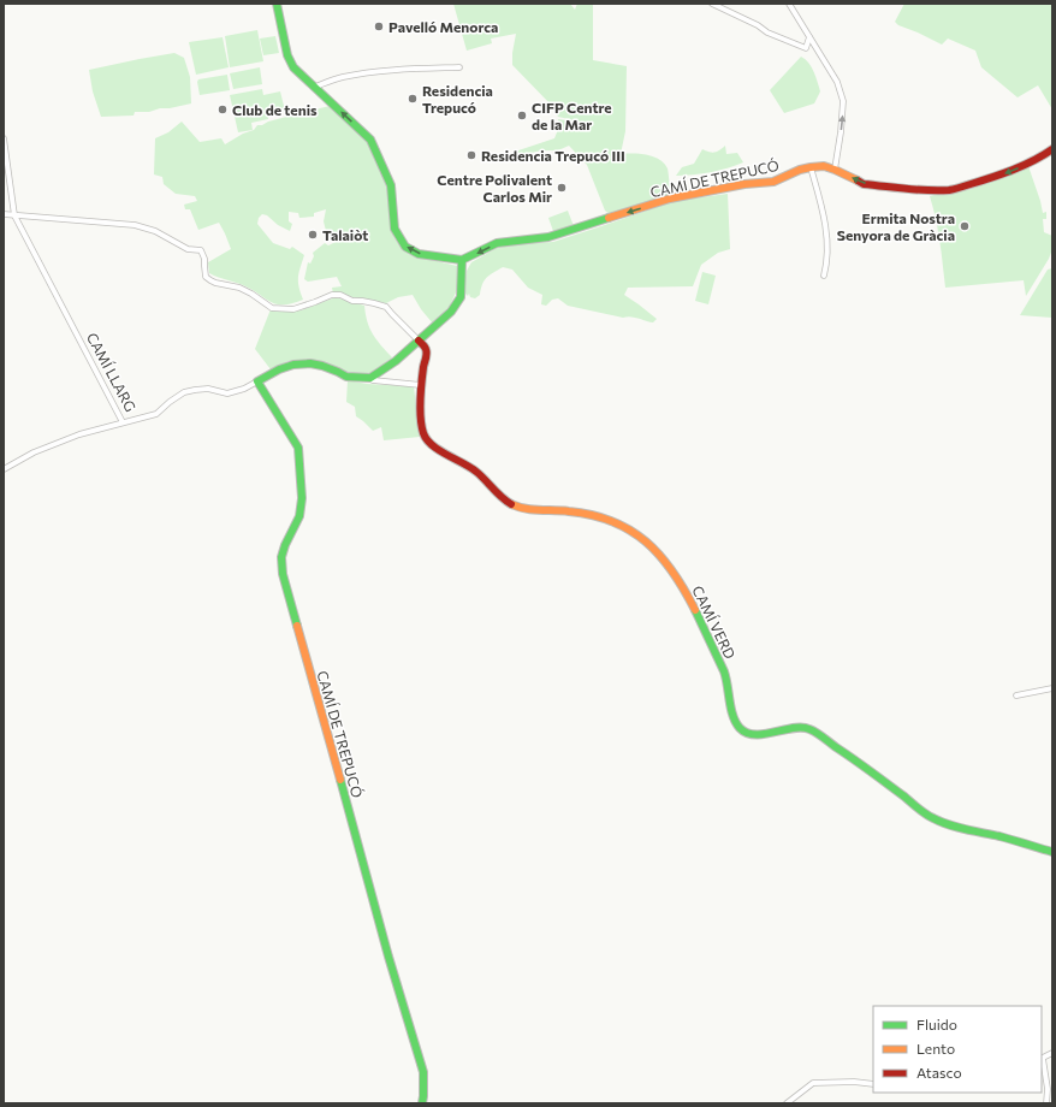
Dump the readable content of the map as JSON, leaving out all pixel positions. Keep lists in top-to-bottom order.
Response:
{
  "streets": {
    "street": ["CAMÍ DE TREPUCÓ", "CAMÍ LLARG", "CAMÍ VERD"]
  },
  "crossings": [
    ["CAMÍ DE TREPUCÓ", "CAMÍ LLARG"]
  ],
  "one_way": ["CAMÍ DE TREPUCÓ"],
  "places": [
    "Pavelló Menorca",
    "Residencia Trepucó",
    "Club de tenis",
    "CIFP Centre de la Mar",
    "Residencia Trepucó III",
    "Centre Polivalent Carlos Mir",
    "Ermita Nostra Senyora de Gràcia",
    "Talaiòt"
  ],
  "legend": ["Fluido", "Lento", "Atasco"]
}
